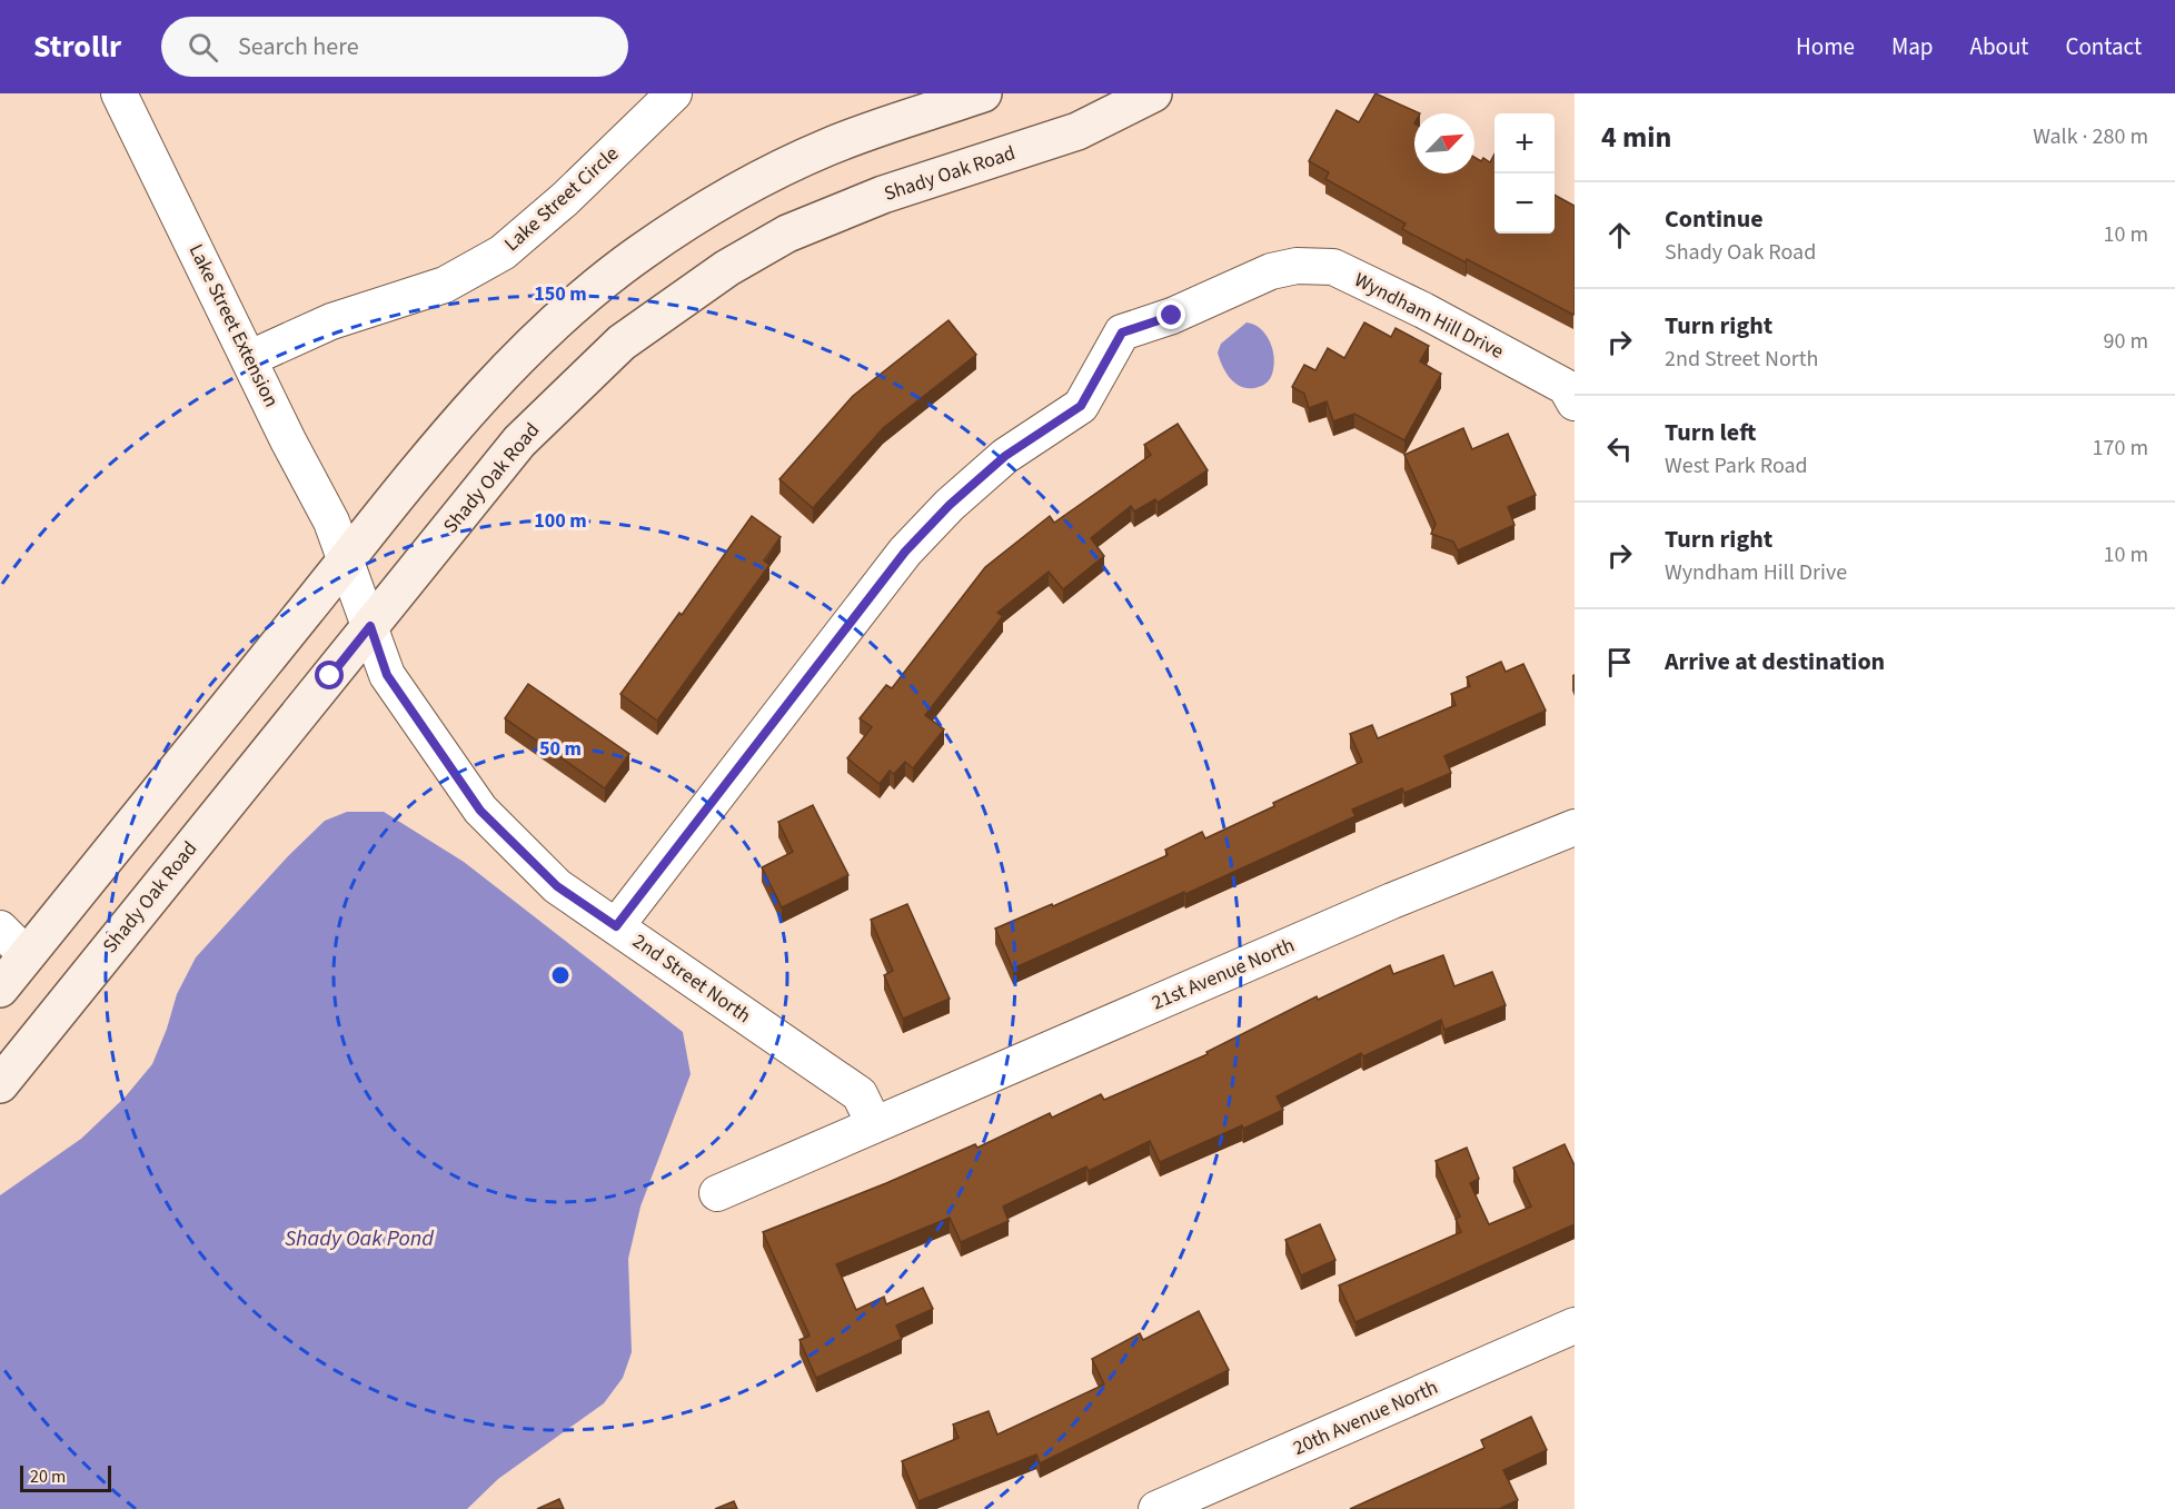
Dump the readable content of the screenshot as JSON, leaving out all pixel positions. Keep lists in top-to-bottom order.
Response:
{
  "streets": {
    "main road": ["Shady Oak Road"],
    "street": [
      "Lake Street Circle",
      "Wyndham Hill Drive",
      "Lake Street Extension",
      "21st Avenue North",
      "2nd Street North",
      "20th Avenue North"
    ]
  },
  "crossings": [
    ["Shady Oak Road", "2nd Street North"],
    ["Lake Street Circle", "Lake Street Extension"],
    ["Wyndham Hill Drive", "2nd Street North"],
    ["Lake Street Extension", "2nd Street North"],
    ["21st Avenue North", "2nd Street North"]
  ],
  "water": ["Shady Oak Pond"],
  "scale_bar": "20 m",
  "north": "top right",
  "page": {
    "header": "Strollr",
    "search": "Search here",
    "nav": [
      "Home",
      "Map",
      "About",
      "Contact"
    ],
    "heading": ["4 min", "Walk · 280 m"],
    "map_buttons": ["+", "−"],
    "list": [
      ["Continue", "Shady Oak Road", "10 m"],
      ["Turn right", "2nd Street North", "90 m"],
      ["Turn left", "West Park Road", "170 m"],
      ["Turn right", "Wyndham Hill Drive", "10 m"],
      "Arrive at destination"
    ],
    "scale": "20 m"
  },
  "rings": ["150 m", "100 m", "50 m"]
}
